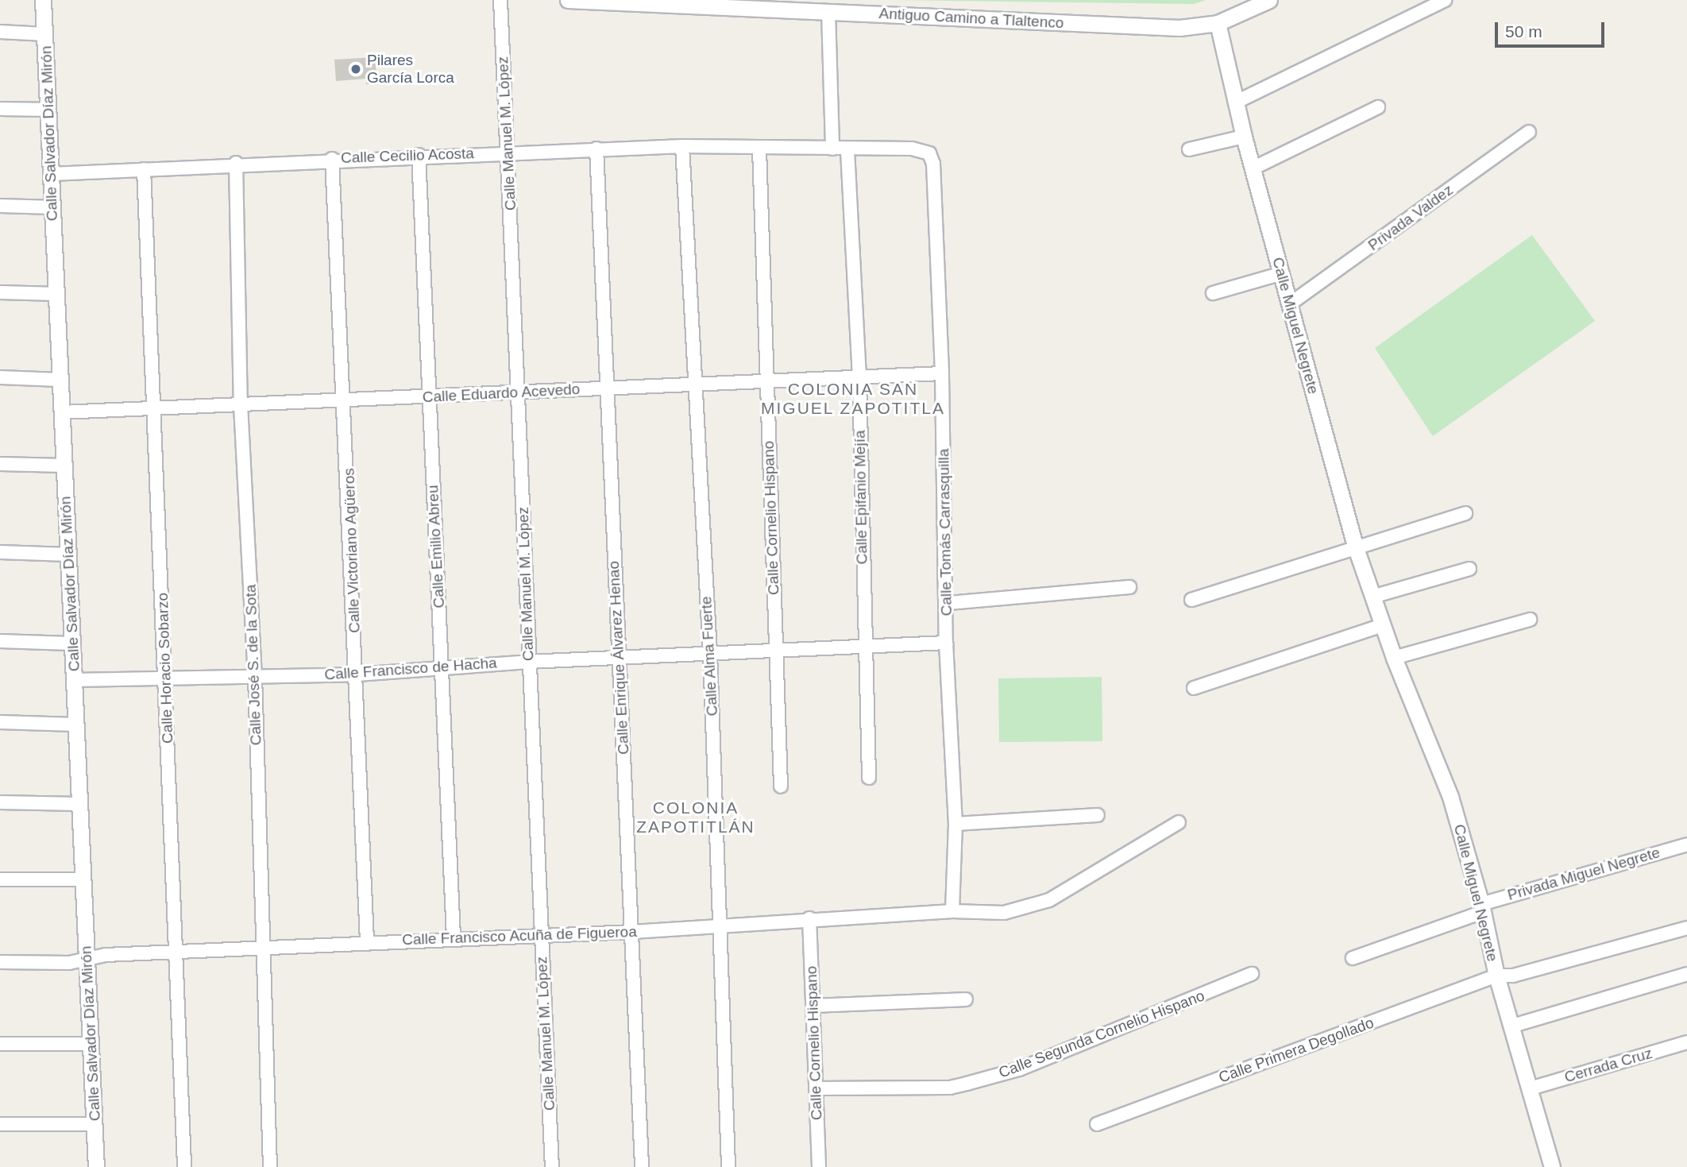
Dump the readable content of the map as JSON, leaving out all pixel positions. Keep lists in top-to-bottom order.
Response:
{
  "streets": {
    "street": [
      "Antiguo Camino a Tlaltenco",
      "Calle Salvador Díaz Mirón",
      "Calle Manuel M. López",
      "Calle Cecilio Acosta",
      "Privada Valdez",
      "Calle Miguel Negrete",
      "Calle Eduardo Acevedo",
      "Calle Epifanio Mejía",
      "Calle Cornelio Hispano",
      "Calle Tomás Carrasquilla",
      "Calle Emilio Abreu",
      "Calle Victoriano Agüeros",
      "Calle Alma Fuerte",
      "Calle Enrique Álvarez Henao",
      "Calle José S. de la Sota",
      "Calle Horacio Sobarzo",
      "Calle Francisco de Hacha",
      "Privada Miguel Negrete",
      "Calle Francisco Acuña de Figueroa",
      "Calle Segunda Cornelio Hispano",
      "Calle Primera Degollado",
      "Cerrada Cruz"
    ]
  },
  "crossings": [
    ["Antiguo Camino a Tlaltenco", "Calle Miguel Negrete"],
    ["Calle Salvador Díaz Mirón", "Calle Cecilio Acosta"],
    ["Calle Salvador Díaz Mirón", "Calle Eduardo Acevedo"],
    ["Calle Salvador Díaz Mirón", "Calle Francisco de Hacha"],
    ["Calle Salvador Díaz Mirón", "Calle Francisco Acuña de Figueroa"],
    ["Calle Manuel M. López", "Calle Cecilio Acosta"],
    ["Calle Manuel M. López", "Calle Eduardo Acevedo"],
    ["Calle Manuel M. López", "Calle Francisco de Hacha"],
    ["Calle Manuel M. López", "Calle Francisco Acuña de Figueroa"],
    ["Calle Cecilio Acosta", "Calle Epifanio Mejía"],
    ["Calle Cecilio Acosta", "Calle Cornelio Hispano"],
    ["Calle Cecilio Acosta", "Calle Tomás Carrasquilla"],
    ["Calle Cecilio Acosta", "Calle Emilio Abreu"],
    ["Calle Cecilio Acosta", "Calle Victoriano Agüeros"],
    ["Calle Cecilio Acosta", "Calle Alma Fuerte"],
    ["Calle Cecilio Acosta", "Calle Enrique Álvarez Henao"],
    ["Calle Cecilio Acosta", "Calle José S. de la Sota"],
    ["Calle Cecilio Acosta", "Calle Horacio Sobarzo"],
    ["Privada Valdez", "Calle Miguel Negrete"],
    ["Calle Miguel Negrete", "Privada Miguel Negrete"],
    ["Calle Miguel Negrete", "Calle Primera Degollado"],
    ["Calle Miguel Negrete", "Cerrada Cruz"],
    ["Calle Eduardo Acevedo", "Calle Epifanio Mejía"],
    ["Calle Eduardo Acevedo", "Calle Cornelio Hispano"],
    ["Calle Eduardo Acevedo", "Calle Tomás Carrasquilla"],
    ["Calle Eduardo Acevedo", "Calle Emilio Abreu"],
    ["Calle Eduardo Acevedo", "Calle Victoriano Agüeros"],
    ["Calle Eduardo Acevedo", "Calle Alma Fuerte"],
    ["Calle Eduardo Acevedo", "Calle Enrique Álvarez Henao"],
    ["Calle Eduardo Acevedo", "Calle José S. de la Sota"],
    ["Calle Eduardo Acevedo", "Calle Horacio Sobarzo"],
    ["Calle Epifanio Mejía", "Calle Francisco de Hacha"],
    ["Calle Cornelio Hispano", "Calle Francisco de Hacha"],
    ["Calle Cornelio Hispano", "Calle Francisco Acuña de Figueroa"],
    ["Calle Cornelio Hispano", "Calle Segunda Cornelio Hispano"],
    ["Calle Tomás Carrasquilla", "Calle Francisco de Hacha"],
    ["Calle Tomás Carrasquilla", "Calle Francisco Acuña de Figueroa"],
    ["Calle Emilio Abreu", "Calle Francisco de Hacha"],
    ["Calle Emilio Abreu", "Calle Francisco Acuña de Figueroa"],
    ["Calle Victoriano Agüeros", "Calle Francisco de Hacha"],
    ["Calle Victoriano Agüeros", "Calle Francisco Acuña de Figueroa"],
    ["Calle Alma Fuerte", "Calle Francisco de Hacha"],
    ["Calle Alma Fuerte", "Calle Francisco Acuña de Figueroa"],
    ["Calle Enrique Álvarez Henao", "Calle Francisco de Hacha"],
    ["Calle Enrique Álvarez Henao", "Calle Francisco Acuña de Figueroa"],
    ["Calle José S. de la Sota", "Calle Francisco de Hacha"],
    ["Calle José S. de la Sota", "Calle Francisco Acuña de Figueroa"],
    ["Calle Horacio Sobarzo", "Calle Francisco de Hacha"],
    ["Calle Horacio Sobarzo", "Calle Francisco Acuña de Figueroa"]
  ],
  "districts": ["COLONIA SAN MIGUEL ZAPOTITLA", "COLONIA ZAPOTITLÁN"],
  "places": ["Pilares García Lorca"],
  "scale_bar": "50 m"
}
